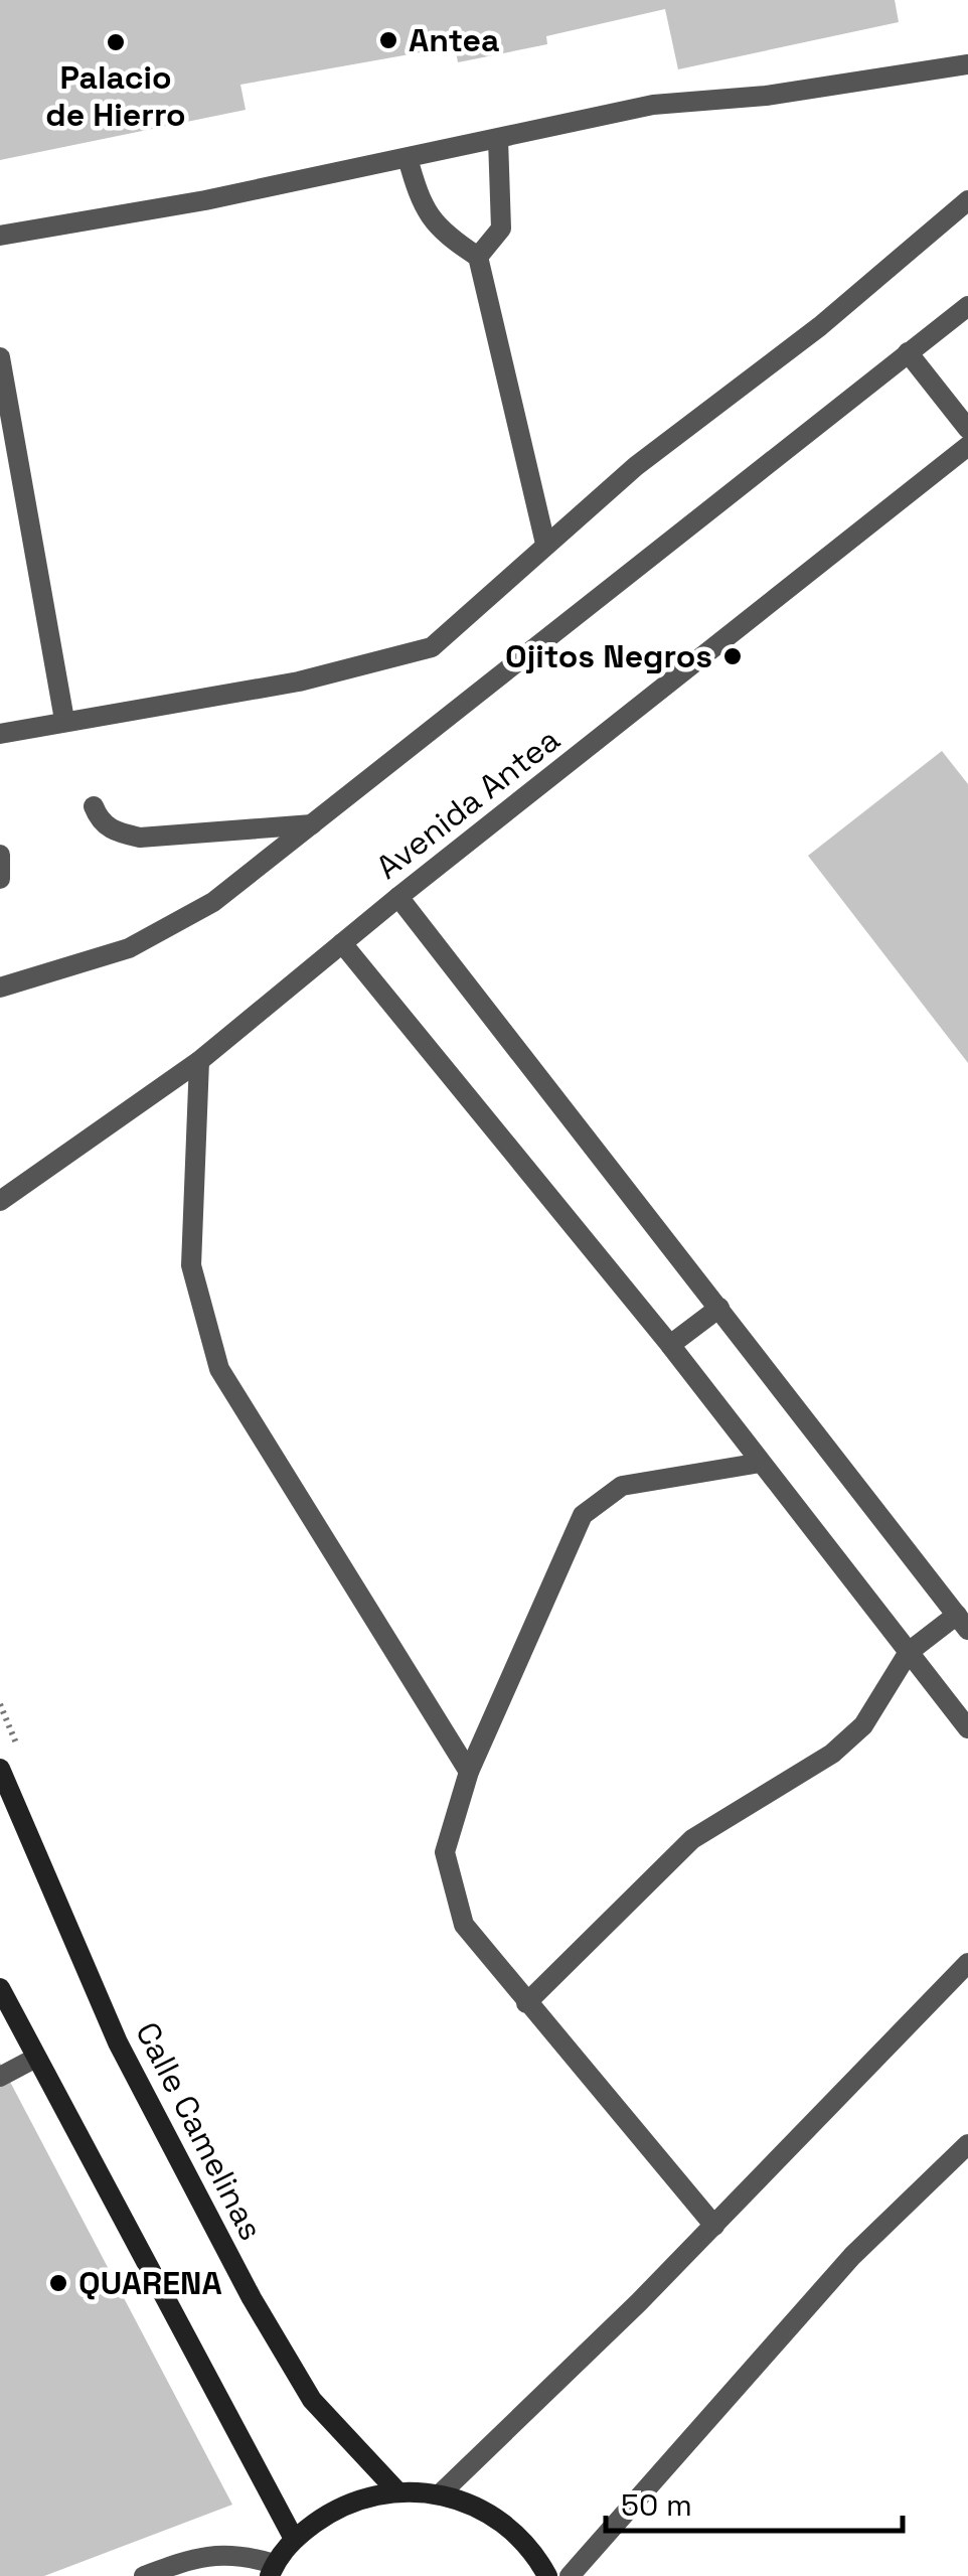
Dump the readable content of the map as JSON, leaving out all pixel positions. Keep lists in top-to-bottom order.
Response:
{
  "streets": {
    "main road": ["Calle Camelinas"],
    "street": ["Avenida Antea"]
  },
  "places": [
    "Antea",
    "Palacio de Hierro",
    "Ojitos Negros",
    "QUARENA"
  ],
  "scale_bar": "50 m"
}
